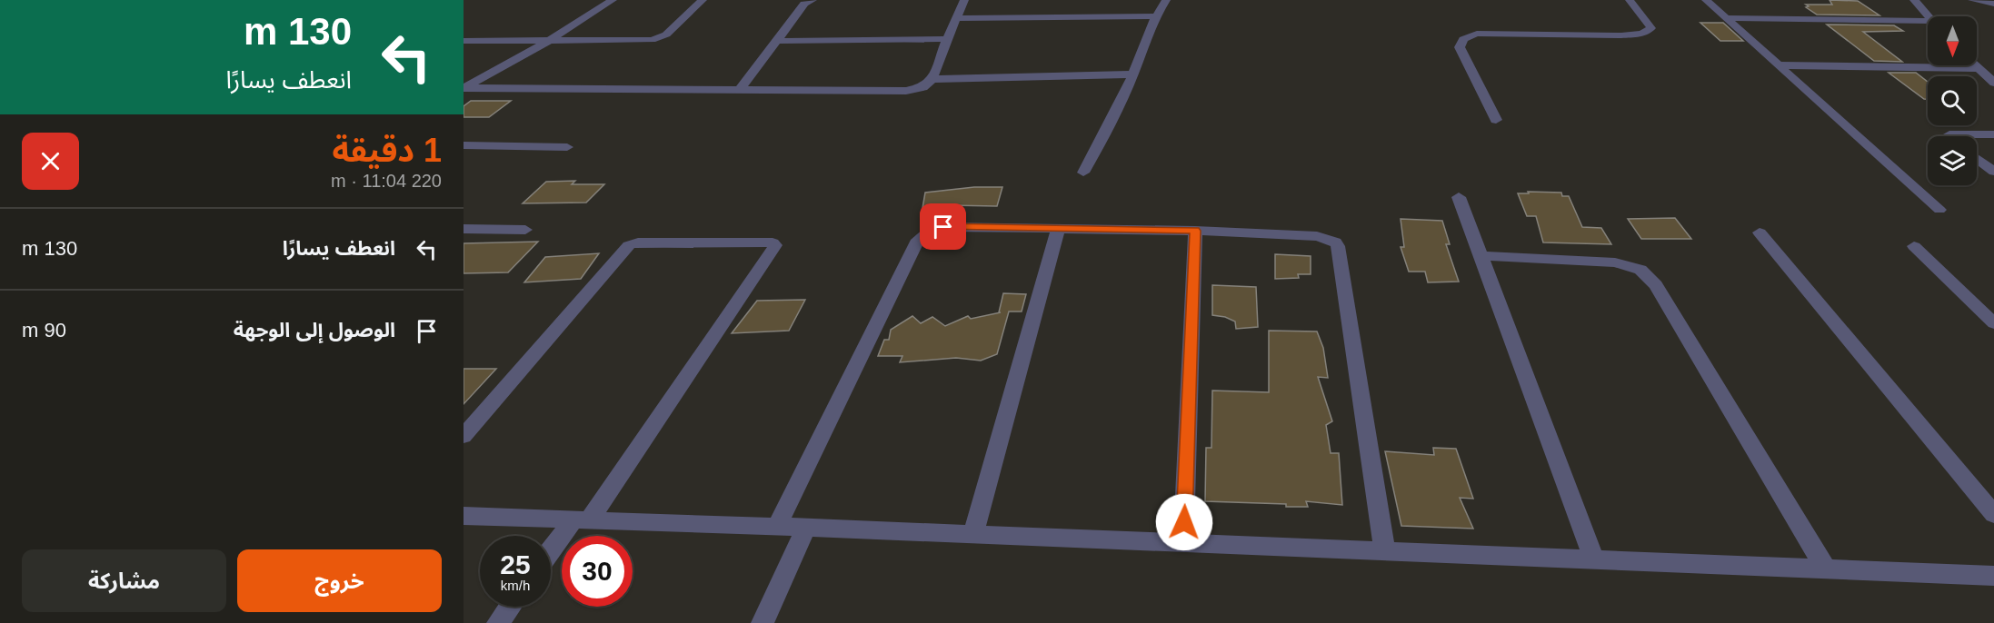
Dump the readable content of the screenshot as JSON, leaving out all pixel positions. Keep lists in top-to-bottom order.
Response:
{
  "north": "bottom",
  "page": {
    "turn": ["130 m", "انعطف يسارًا"],
    "heading": ["1 دقيقة", "220 m · 11:04"],
    "list": [
      {
        "name": "انعطف يسارًا",
        "value": "130 m"
      },
      {
        "name": "الوصول إلى الوجهة",
        "value": "90 m"
      }
    ],
    "speed": "25 km/h",
    "limit": "30",
    "buttons": ["خروج", "مشاركة"]
  }
}
